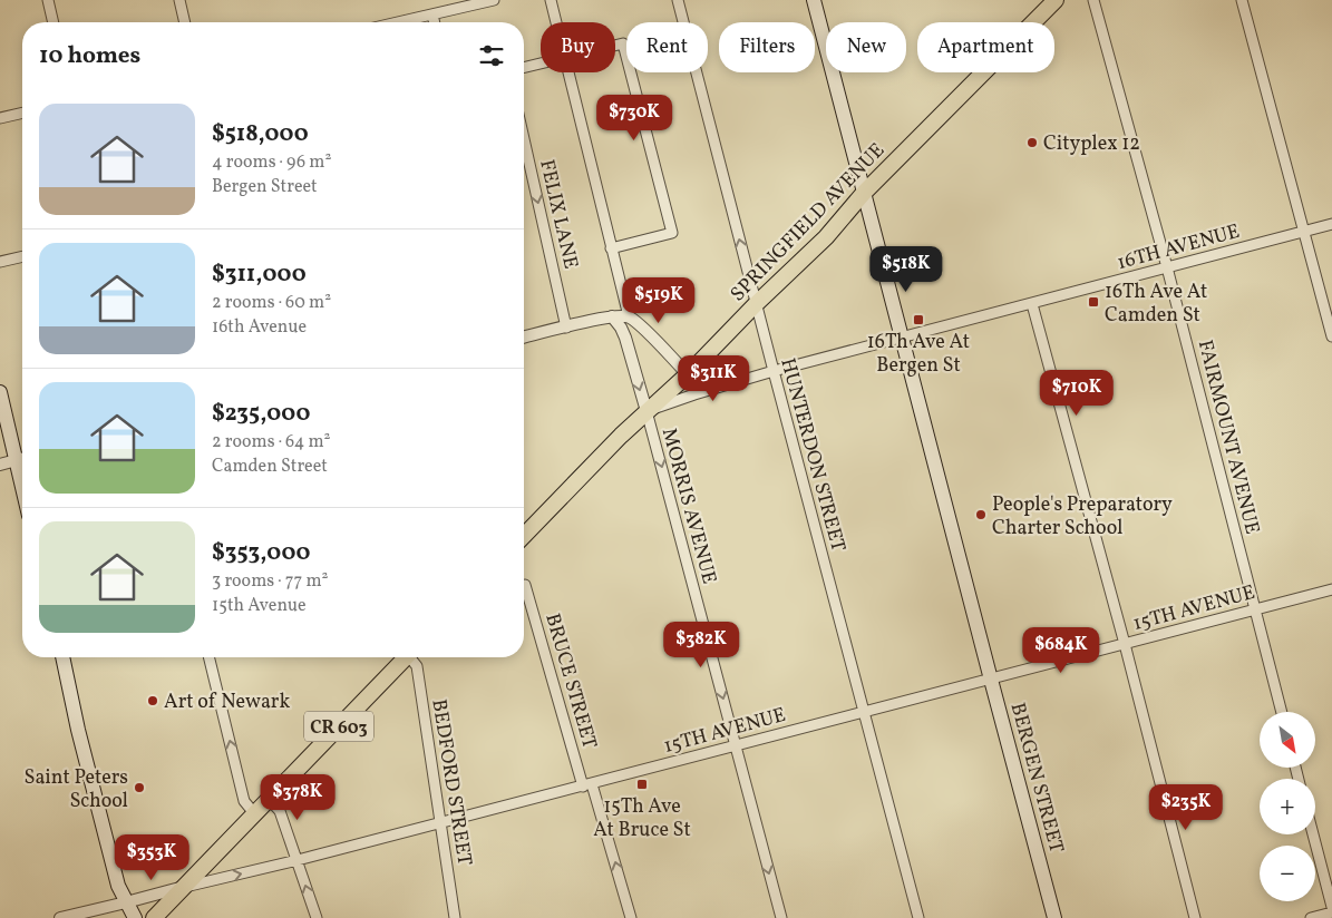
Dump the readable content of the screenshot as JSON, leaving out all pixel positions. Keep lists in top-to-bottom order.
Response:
{
  "streets": {
    "main road": ["SPRINGFIELD AVENUE", "CR 603", "BERGEN STREET"],
    "street": [
      "FELIX LANE",
      "16TH AVENUE",
      "FAIRMOUNT AVENUE",
      "HUNTERDON STREET",
      "MORRIS AVENUE",
      "15TH AVENUE",
      "BRUCE STREET",
      "BEDFORD STREET"
    ]
  },
  "crossings": [
    ["SPRINGFIELD AVENUE", "16TH AVENUE"],
    ["SPRINGFIELD AVENUE", "HUNTERDON STREET"],
    ["SPRINGFIELD AVENUE", "MORRIS AVENUE"],
    ["SPRINGFIELD AVENUE", "BERGEN STREET"],
    ["16TH AVENUE", "FAIRMOUNT AVENUE"],
    ["16TH AVENUE", "HUNTERDON STREET"],
    ["16TH AVENUE", "MORRIS AVENUE"],
    ["16TH AVENUE", "BERGEN STREET"],
    ["FAIRMOUNT AVENUE", "15TH AVENUE"],
    ["HUNTERDON STREET", "15TH AVENUE"],
    ["MORRIS AVENUE", "15TH AVENUE"],
    ["15TH AVENUE", "BRUCE STREET"],
    ["15TH AVENUE", "CR 603"],
    ["15TH AVENUE", "BERGEN STREET"],
    ["15TH AVENUE", "BEDFORD STREET"]
  ],
  "one_way": ["MORRIS AVENUE", "BRUCE STREET"],
  "places": {
    "other": [
      "Cityplex 12",
      "People's Preparatory Charter School",
      "Art of Newark",
      "Saint Peters School"
    ],
    "transit": ["16Th Ave At Camden St", "16Th Ave At Bergen St", "15Th Ave At Bruce St"]
  },
  "north": "bottom right",
  "page": {
    "chip": [
      "Buy",
      "Rent",
      "Filters",
      "New",
      "Apartment"
    ],
    "heading": "10 homes",
    "list": [
      {
        "name": "$518,000",
        "note": "4 rooms · 96 m² · Bergen Street"
      },
      {
        "name": "$311,000",
        "note": "2 rooms · 60 m² · 16th Avenue"
      },
      {
        "name": "$235,000",
        "note": "2 rooms · 64 m² · Camden Street"
      },
      {
        "name": "$353,000",
        "note": "3 rooms · 77 m² · 15th Avenue"
      }
    ],
    "price": [
      "$730K",
      "$518K",
      "$519K",
      "$311K",
      "$710K",
      "$382K",
      "$684K",
      "$378K",
      "$235K",
      "$353K"
    ],
    "map_buttons": ["+", "−"]
  }
}
